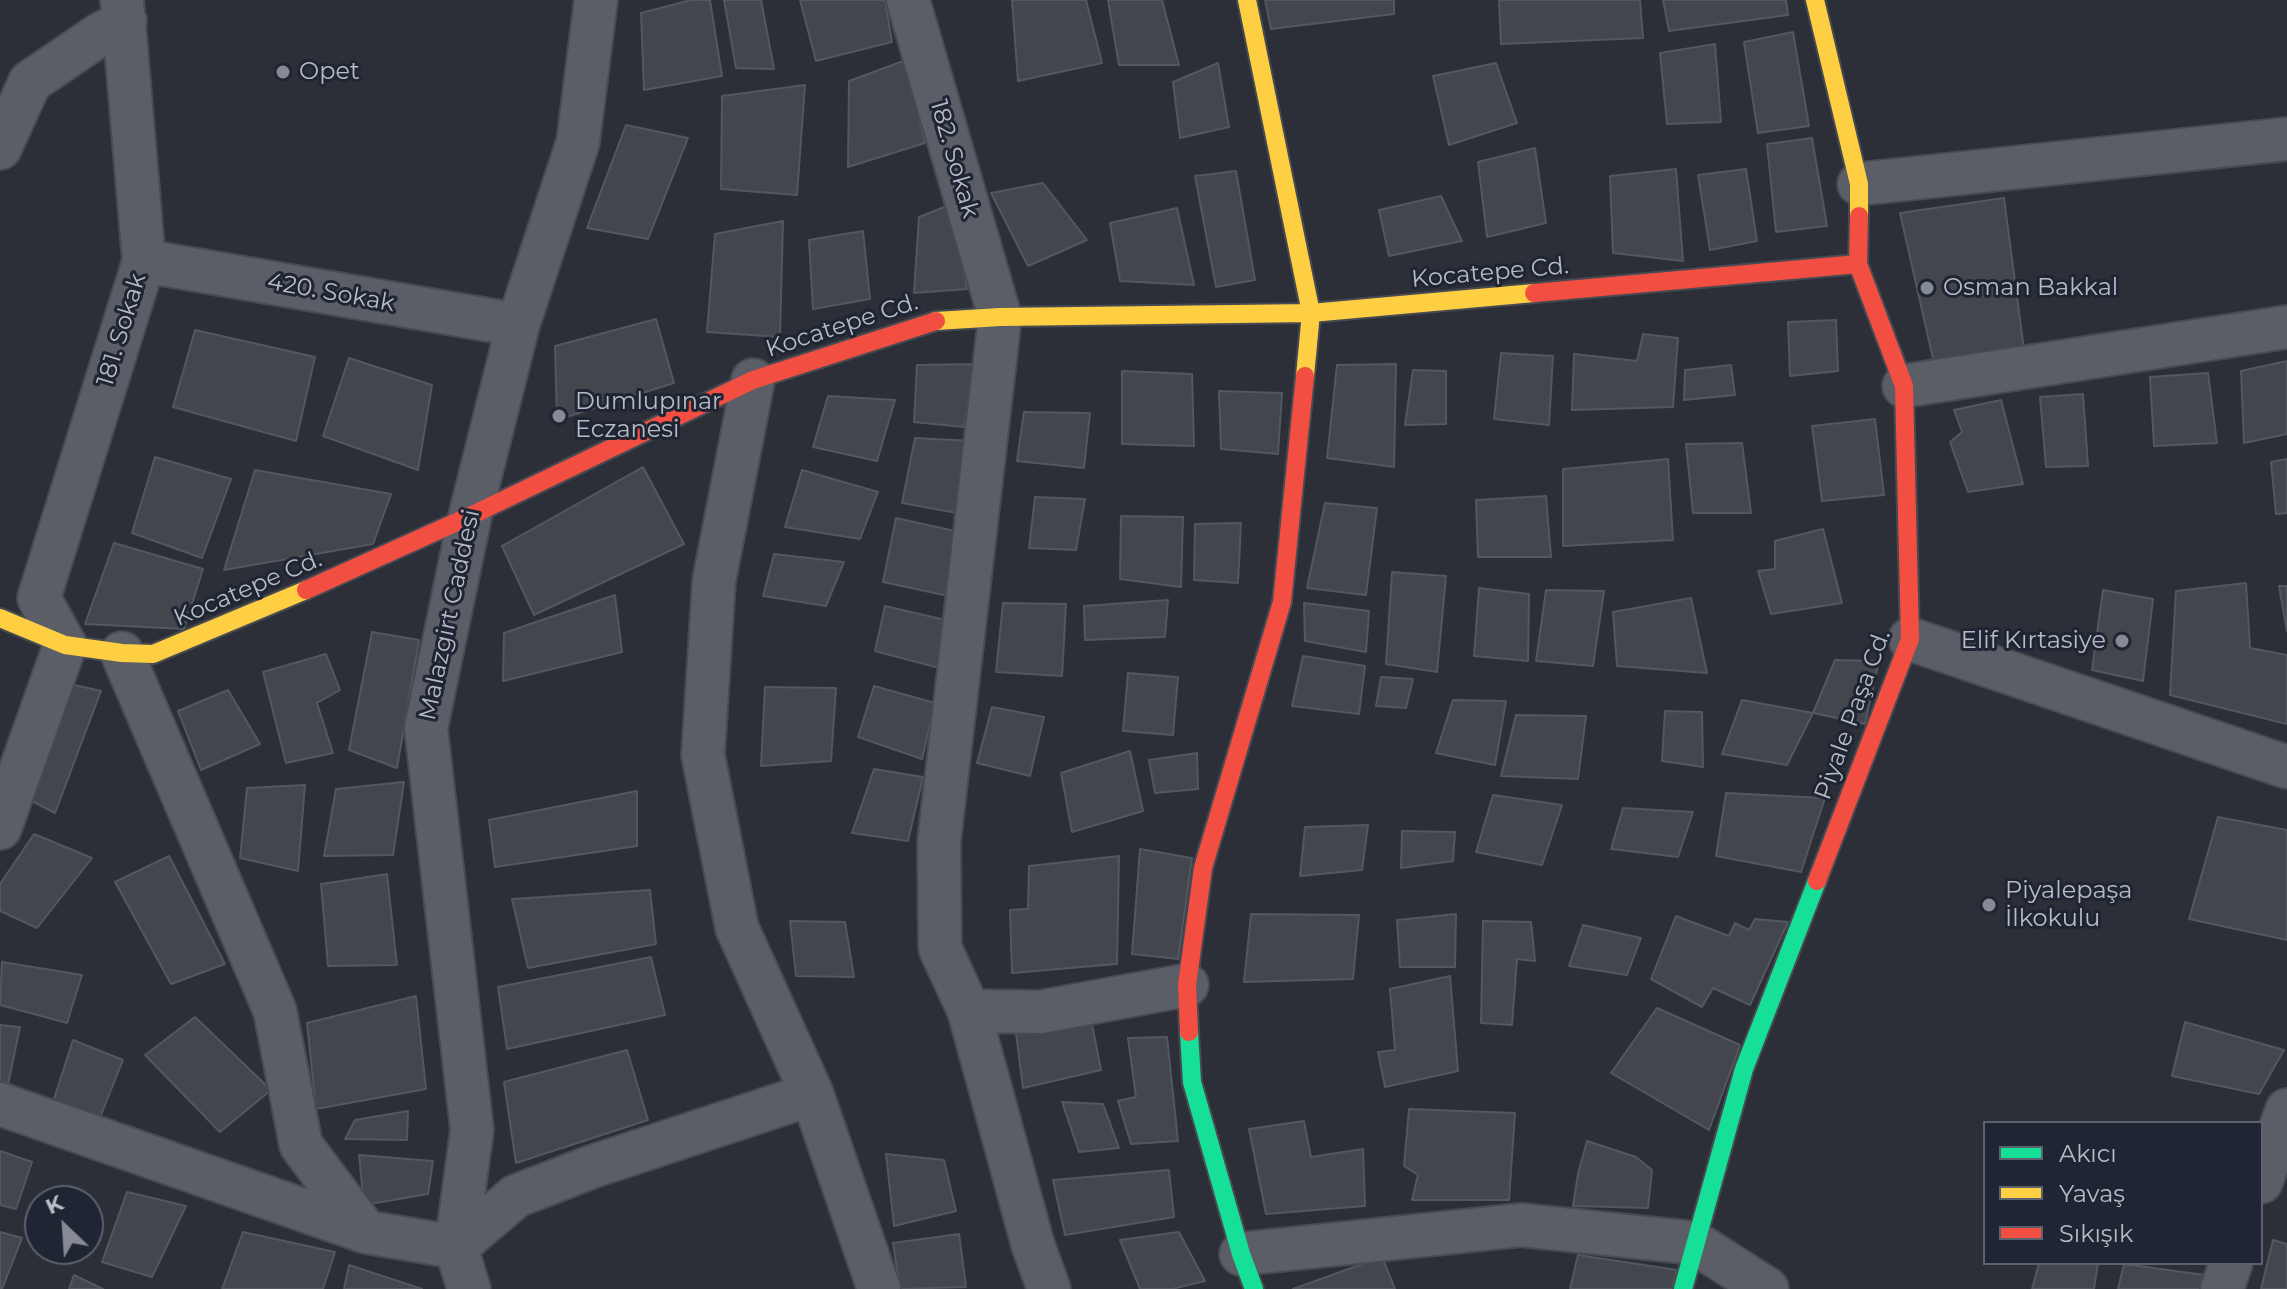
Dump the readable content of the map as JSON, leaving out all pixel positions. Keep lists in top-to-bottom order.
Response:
{
  "streets": {
    "street": [
      "182. Sokak",
      "Kocatepe Cd.",
      "420. Sokak",
      "181. Sokak",
      "Malazgirt Caddesi",
      "Piyale Paşa Cd."
    ]
  },
  "crossings": [
    ["182. Sokak", "Kocatepe Cd."],
    ["Kocatepe Cd.", "181. Sokak"],
    ["Kocatepe Cd.", "Malazgirt Caddesi"],
    ["Kocatepe Cd.", "Piyale Paşa Cd."],
    ["420. Sokak", "181. Sokak"],
    ["420. Sokak", "Malazgirt Caddesi"]
  ],
  "places": [
    "Opet",
    "Osman Bakkal",
    "Dumlupınar Eczanesi",
    "Elif Kırtasiye",
    "Piyalepaşa İlkokulu"
  ],
  "legend": ["Akıcı", "Yavaş", "Sıkışık"],
  "north": "top left"
}
